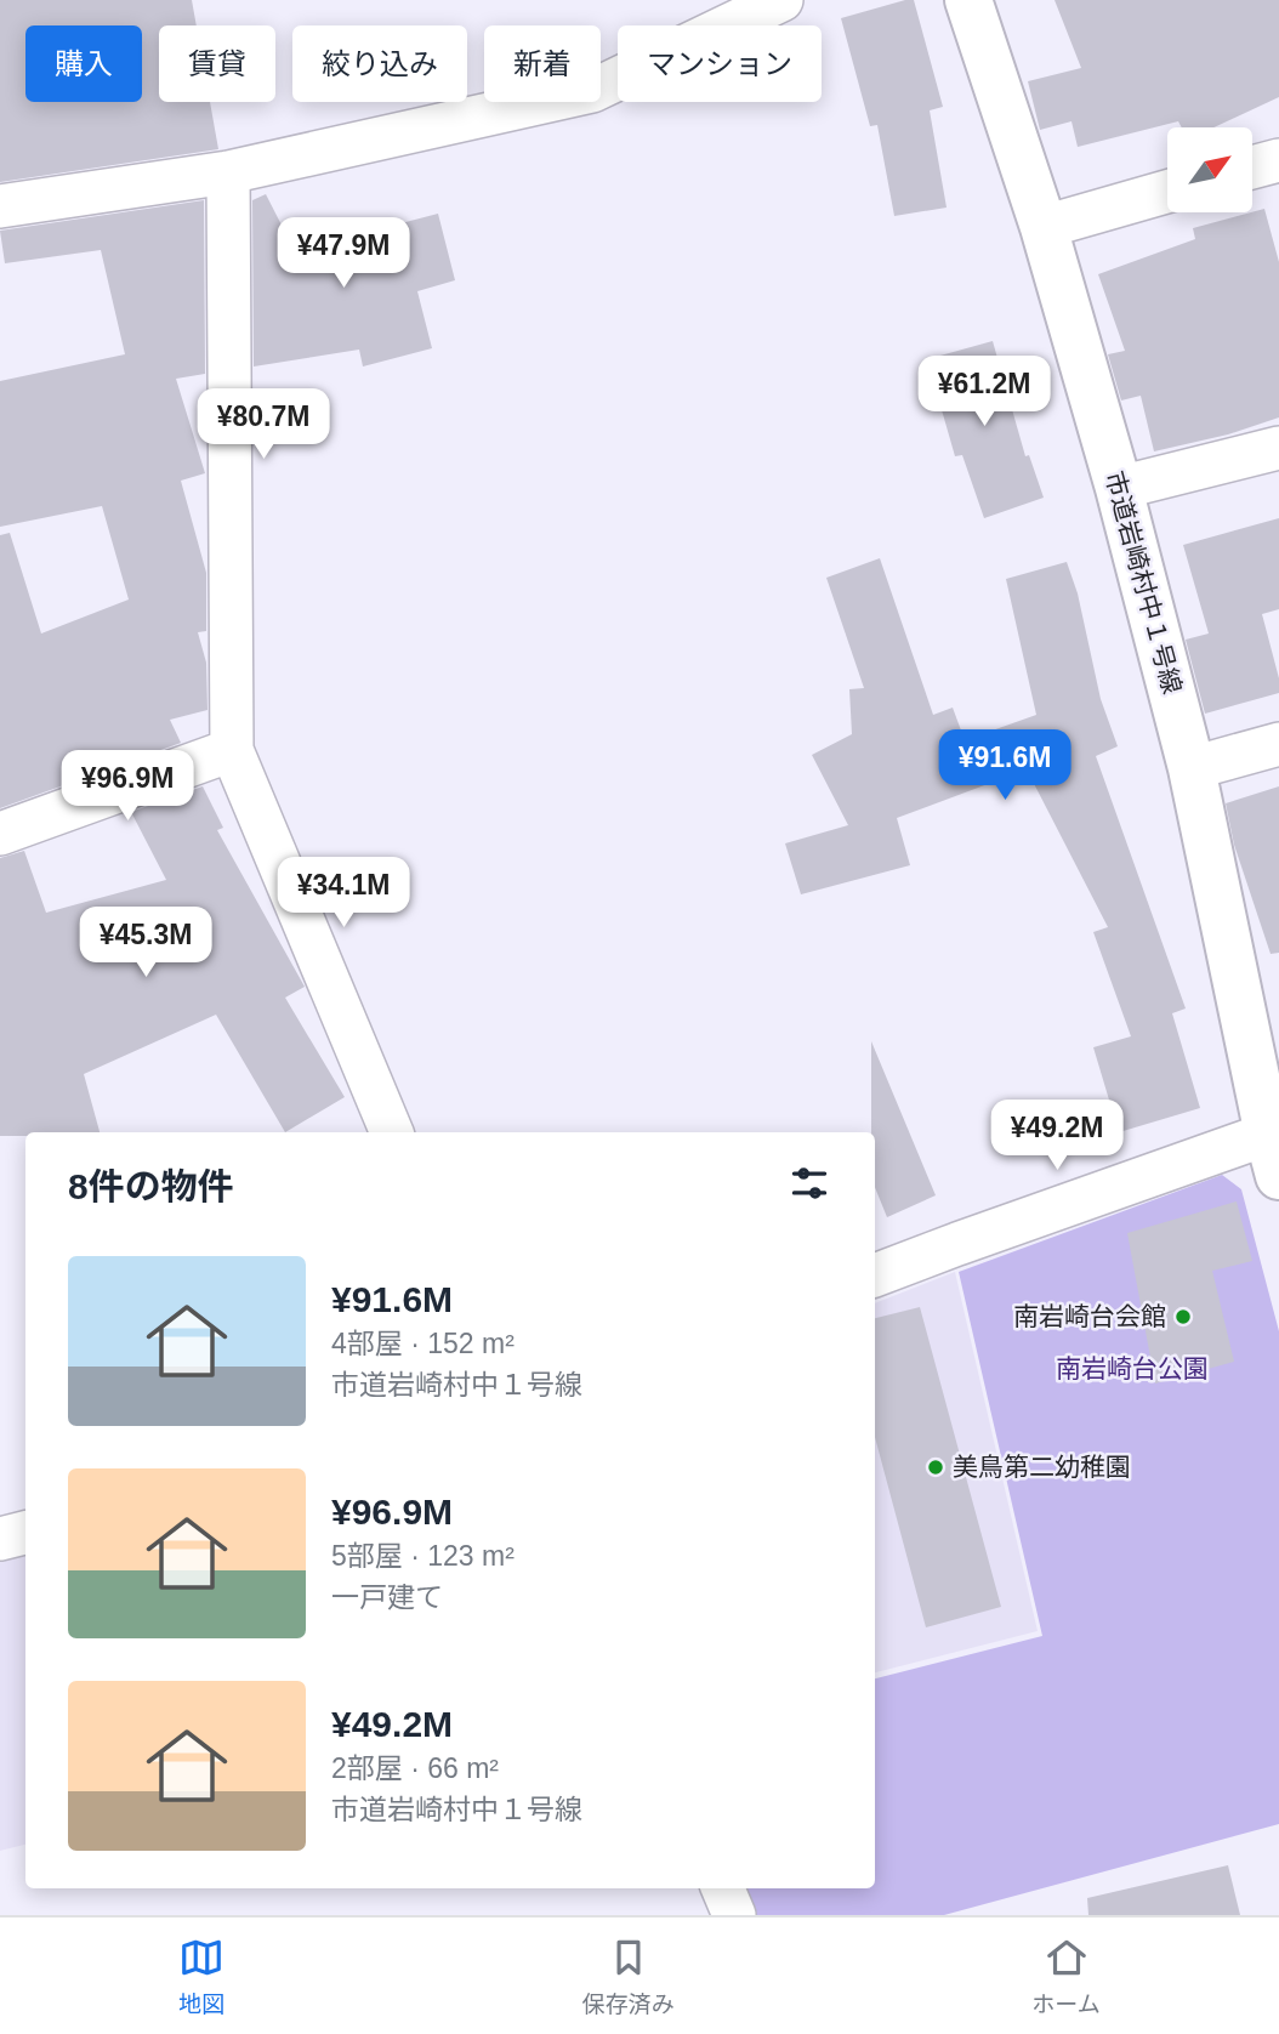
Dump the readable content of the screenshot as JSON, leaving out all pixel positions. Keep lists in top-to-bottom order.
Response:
{
  "streets": {
    "street": ["市道岩崎村中１号線"]
  },
  "parks": ["南岩崎台公園"],
  "places": ["南岩崎台会館", "美鳥第二幼稚園"],
  "north": "top right",
  "page": {
    "chip": [
      "購入",
      "賃貸",
      "絞り込み",
      "新着",
      "マンション"
    ],
    "price": [
      "¥47.9M",
      "¥61.2M",
      "¥80.7M",
      "¥91.6M",
      "¥96.9M",
      "¥34.1M",
      "¥45.3M",
      "¥49.2M"
    ],
    "heading": "8件の物件",
    "list": [
      {
        "name": "¥91.6M",
        "note": "4部屋 · 152 m² · 市道岩崎村中１号線"
      },
      {
        "name": "¥96.9M",
        "note": "5部屋 · 123 m² · 一戸建て"
      },
      {
        "name": "¥49.2M",
        "note": "2部屋 · 66 m² · 市道岩崎村中１号線"
      }
    ],
    "tabs": ["地図", "保存済み", "ホーム"]
  }
}
